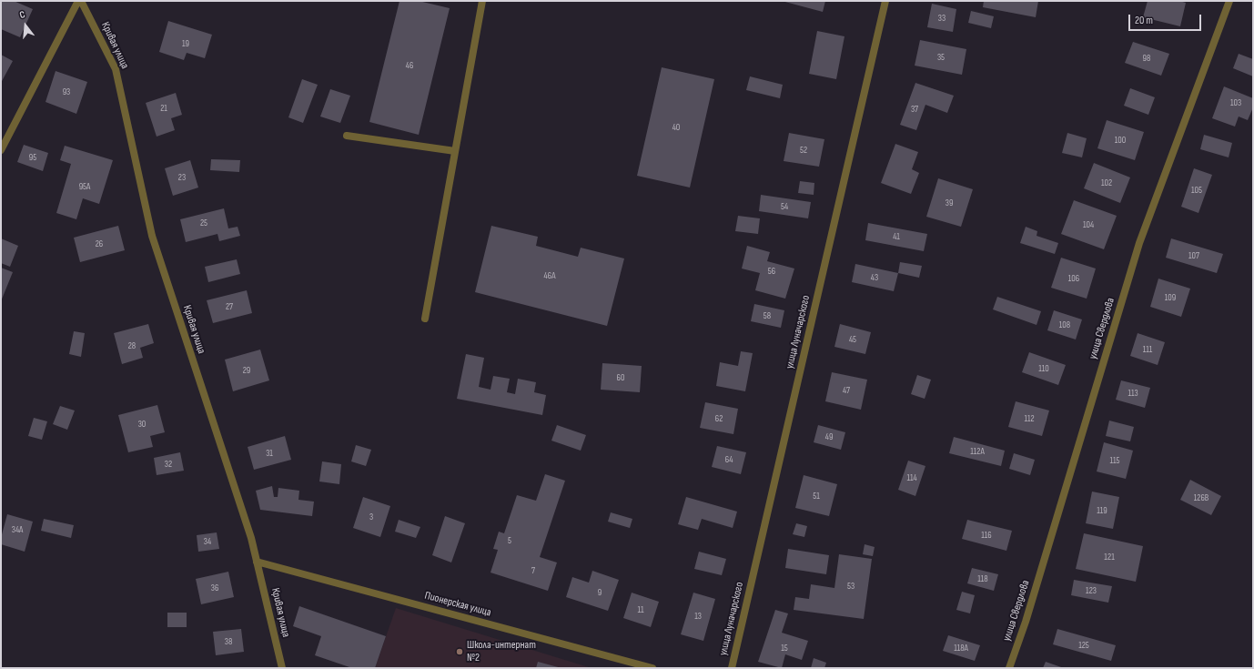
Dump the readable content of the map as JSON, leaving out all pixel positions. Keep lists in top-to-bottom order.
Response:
{
  "streets": {
    "street": [
      "Кривая улица",
      "улица Свердлова",
      "улица Луначарского",
      "Пионерская улица"
    ]
  },
  "crossings": [
    ["Кривая улица", "Пионерская улица"]
  ],
  "places": ["Школа-интернат №2"],
  "house_numbers": [
    "33",
    "19",
    "35",
    "98",
    "46",
    "93",
    "103",
    "21",
    "37",
    "40",
    "100",
    "52",
    "95",
    "23",
    "102",
    "95А",
    "105",
    "39",
    "54",
    "25",
    "104",
    "41",
    "26",
    "107",
    "56",
    "46А",
    "43",
    "106",
    "109",
    "27",
    "58",
    "108",
    "45",
    "28",
    "111",
    "110",
    "29",
    "60",
    "47",
    "113",
    "62",
    "112",
    "30",
    "49",
    "112А",
    "31",
    "64",
    "115",
    "32",
    "114",
    "51",
    "126В",
    "119",
    "3",
    "34А",
    "116",
    "5",
    "34",
    "121",
    "7",
    "118",
    "53",
    "36",
    "123",
    "9",
    "11",
    "13",
    "38",
    "125",
    "15",
    "118А"
  ],
  "scale_bar": "20 m",
  "north": "top"
}
